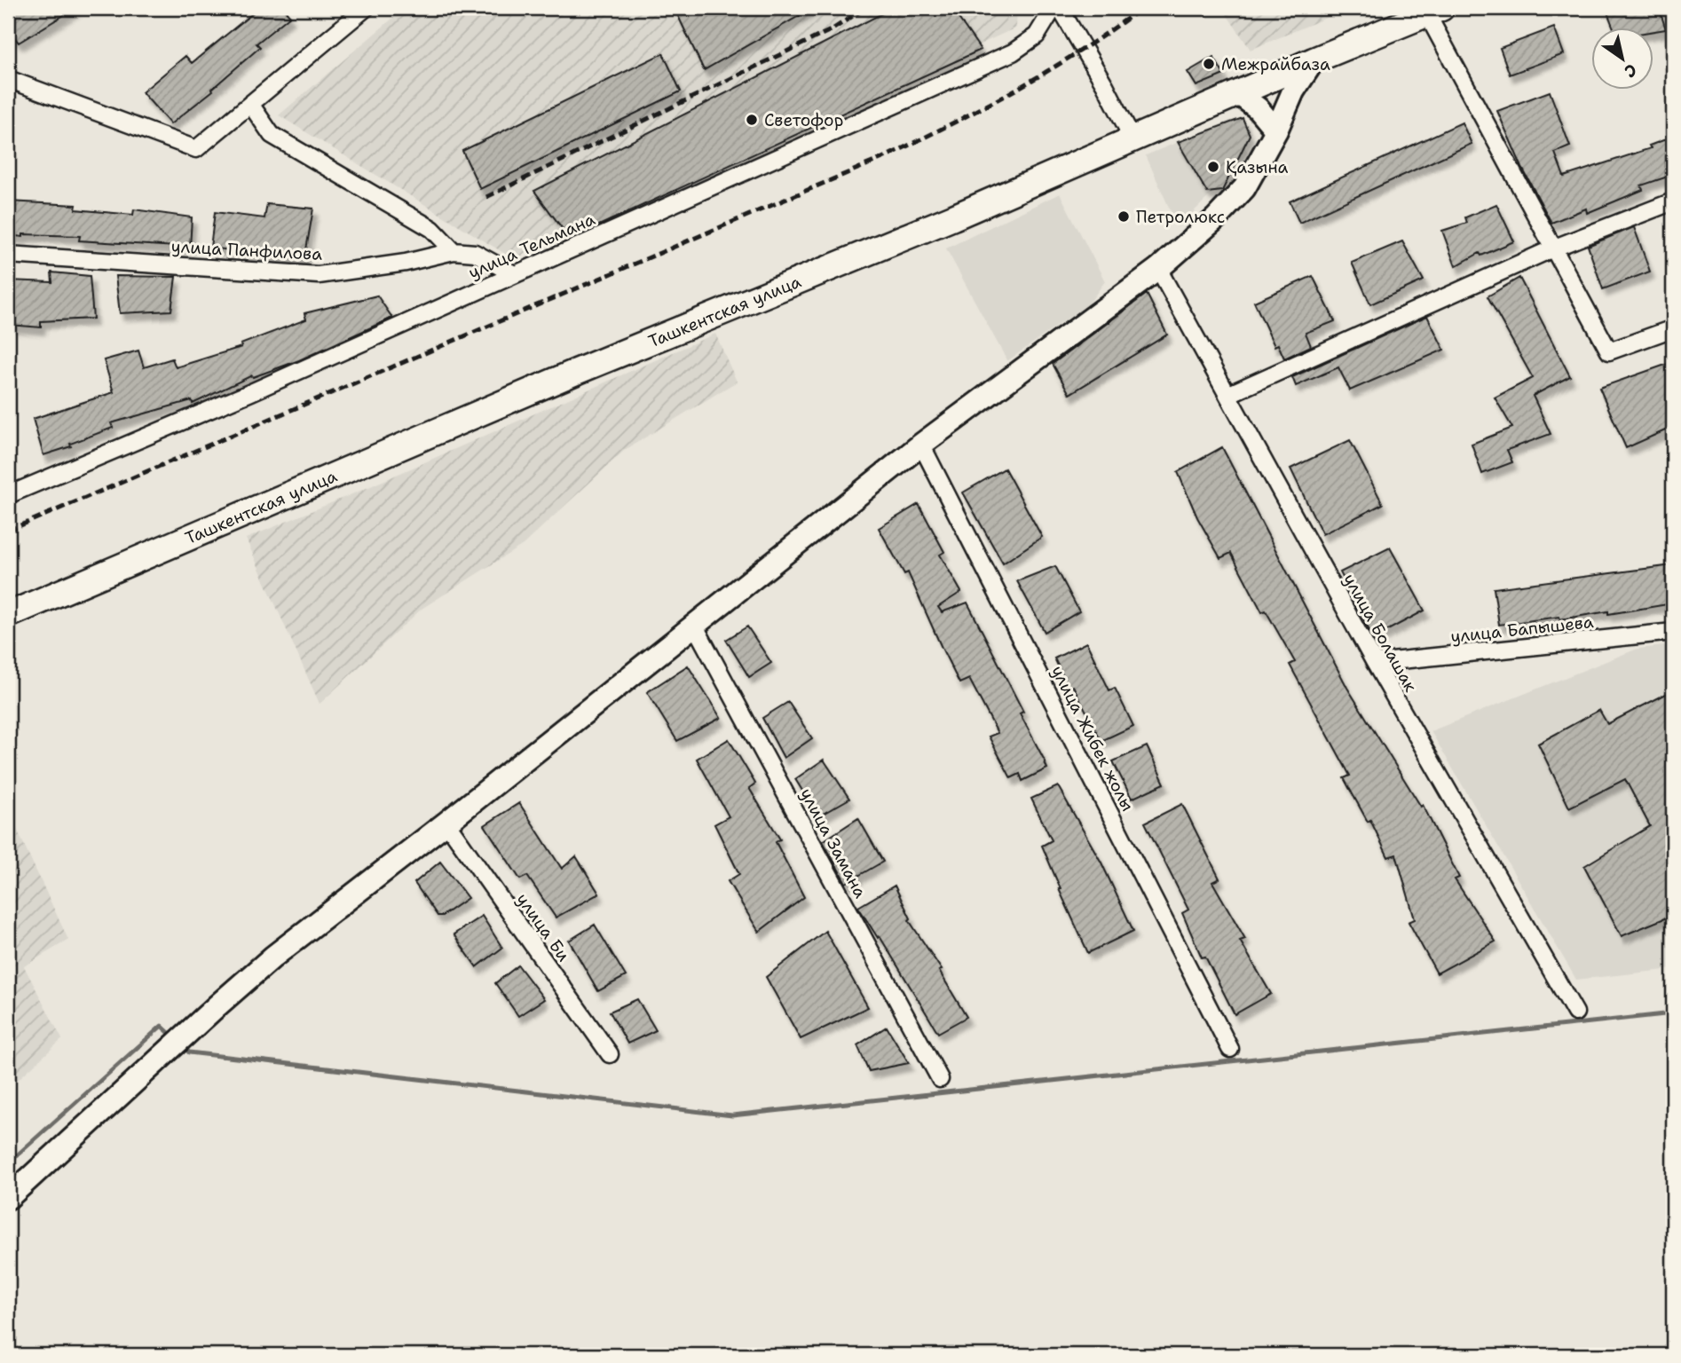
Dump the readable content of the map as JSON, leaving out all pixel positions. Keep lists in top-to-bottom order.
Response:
{
  "streets": {
    "main road": ["Ташкентская улица"],
    "street": [
      "улица Тельмана",
      "улица Панфилова",
      "улица Бапышева",
      "улица Болашак",
      "улица Жибек жолы",
      "улица Замана",
      "улица Би"
    ]
  },
  "crossings": [
    ["улица Тельмана", "улица Панфилова"],
    ["улица Бапышева", "улица Болашак"]
  ],
  "places": [
    "Межрайбаза",
    "Светофор",
    "Қазына",
    "Петролюкс"
  ],
  "north": "bottom right"
}
